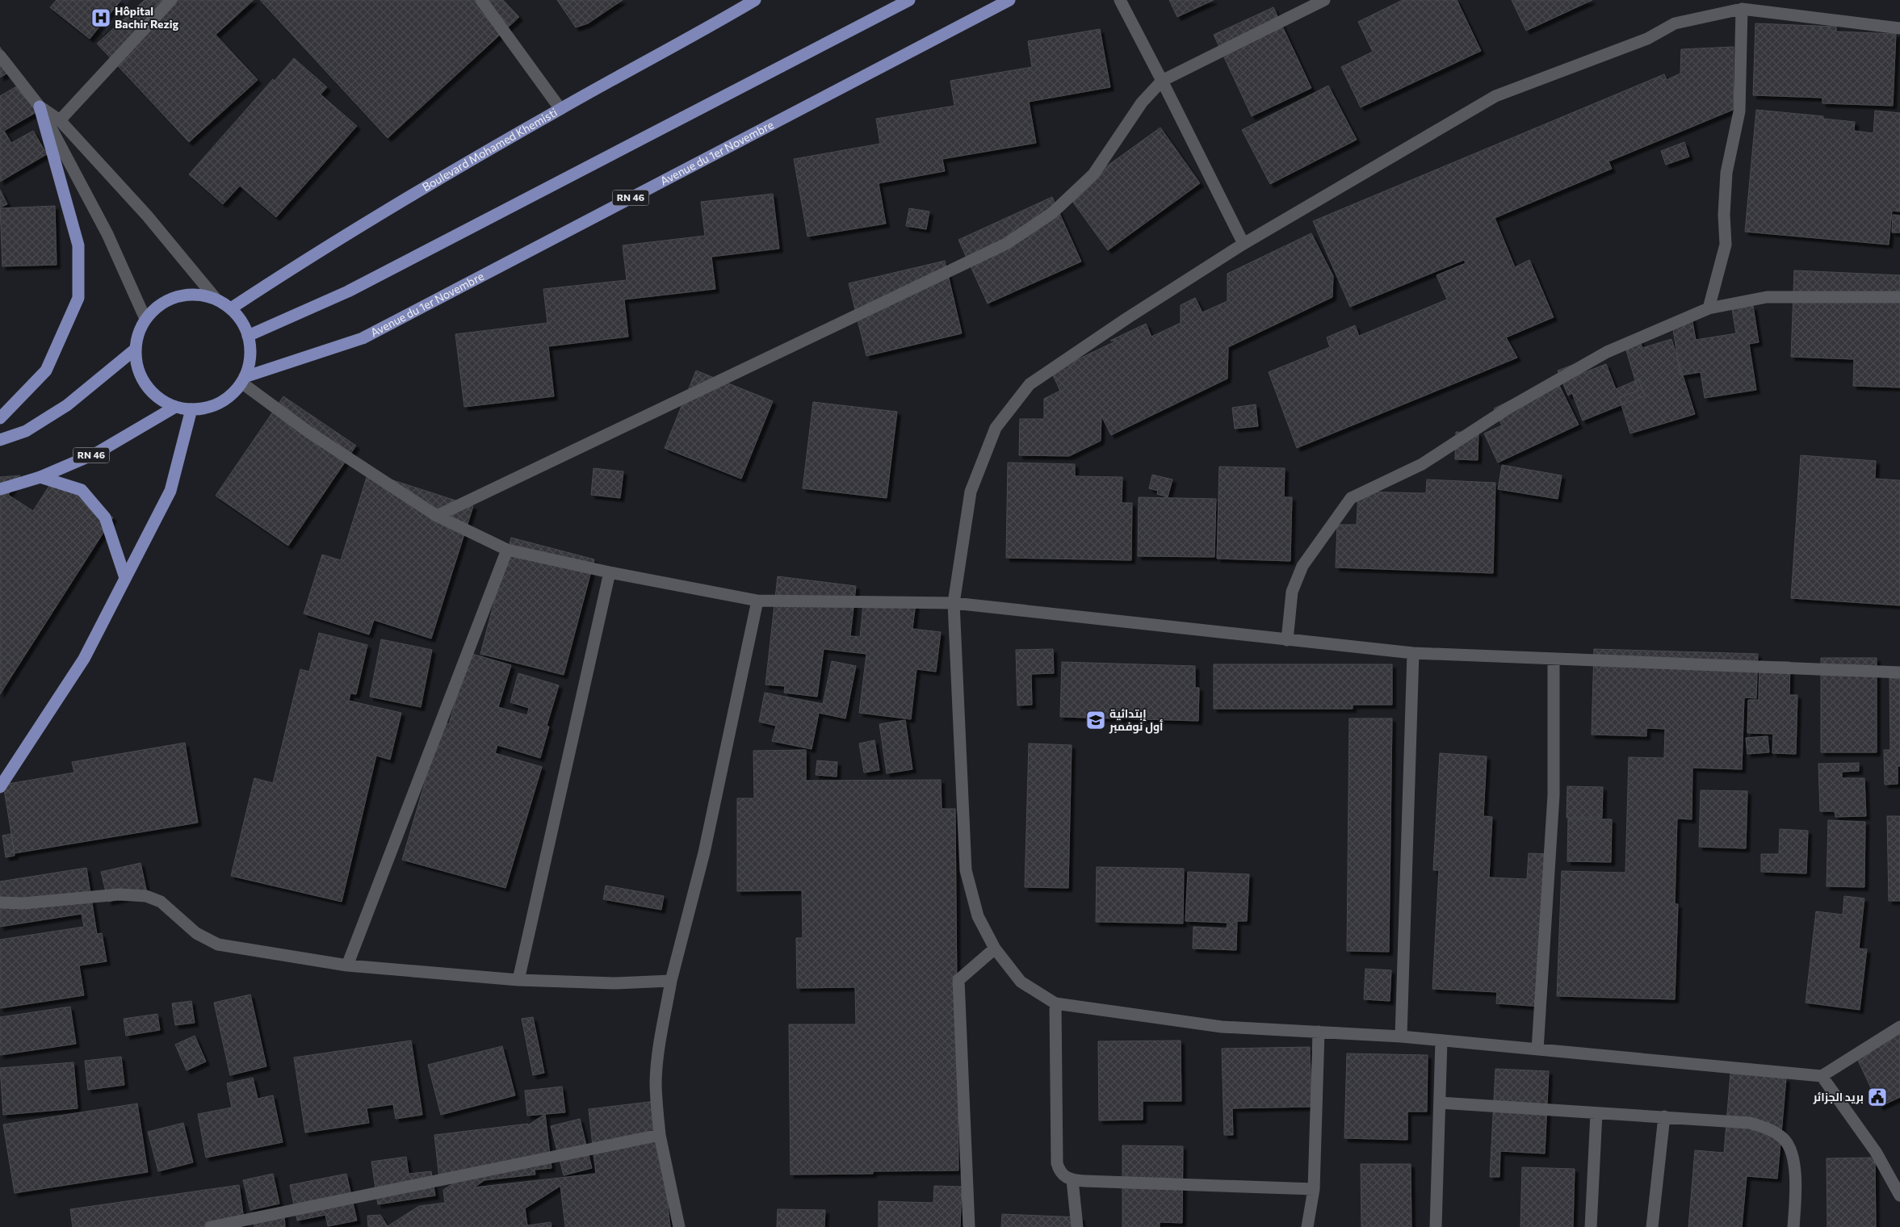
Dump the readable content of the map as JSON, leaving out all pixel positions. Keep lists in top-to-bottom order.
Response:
{
  "streets": {
    "main road": ["Boulevard Mohamed Khemisti", "Avenue du 1er Novembre", "RN 46"]
  },
  "crossings": [
    ["Boulevard Mohamed Khemisti", "Avenue du 1er Novembre"],
    ["Boulevard Mohamed Khemisti", "RN 46"],
    ["Avenue du 1er Novembre", "RN 46"]
  ],
  "places": {
    "hospital": ["Hôpital Bachir Rezig"],
    "school or university": ["إبتدائية أول نوفمبر"],
    "public building": ["بريد الجزائر"]
  }
}
